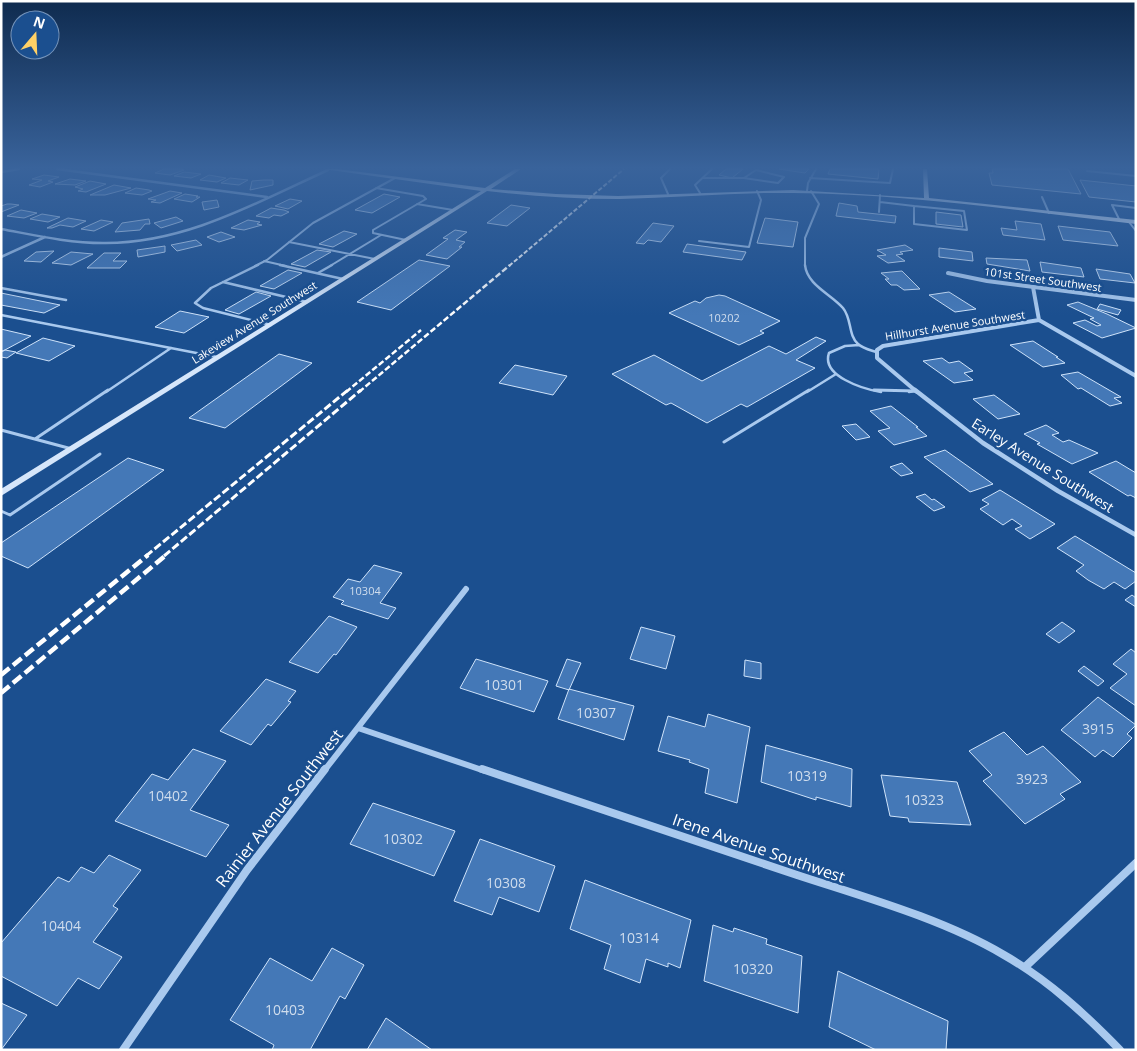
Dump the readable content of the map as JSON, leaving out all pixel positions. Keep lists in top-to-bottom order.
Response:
{
  "streets": {
    "main road": ["Lakeview Avenue Southwest"],
    "street": [
      "101st Street Southwest",
      "Hillhurst Avenue Southwest",
      "Earley Avenue Southwest",
      "Rainier Avenue Southwest",
      "Irene Avenue Southwest"
    ]
  },
  "crossings": [
    ["Hillhurst Avenue Southwest", "Earley Avenue Southwest"],
    ["Rainier Avenue Southwest", "Irene Avenue Southwest"]
  ],
  "house_numbers": [
    "10202",
    "10304",
    "10301",
    "10307",
    "3915",
    "10319",
    "3923",
    "10402",
    "10323",
    "10302",
    "10308",
    "10404",
    "10314",
    "10320",
    "10403"
  ],
  "north": "top"
}
